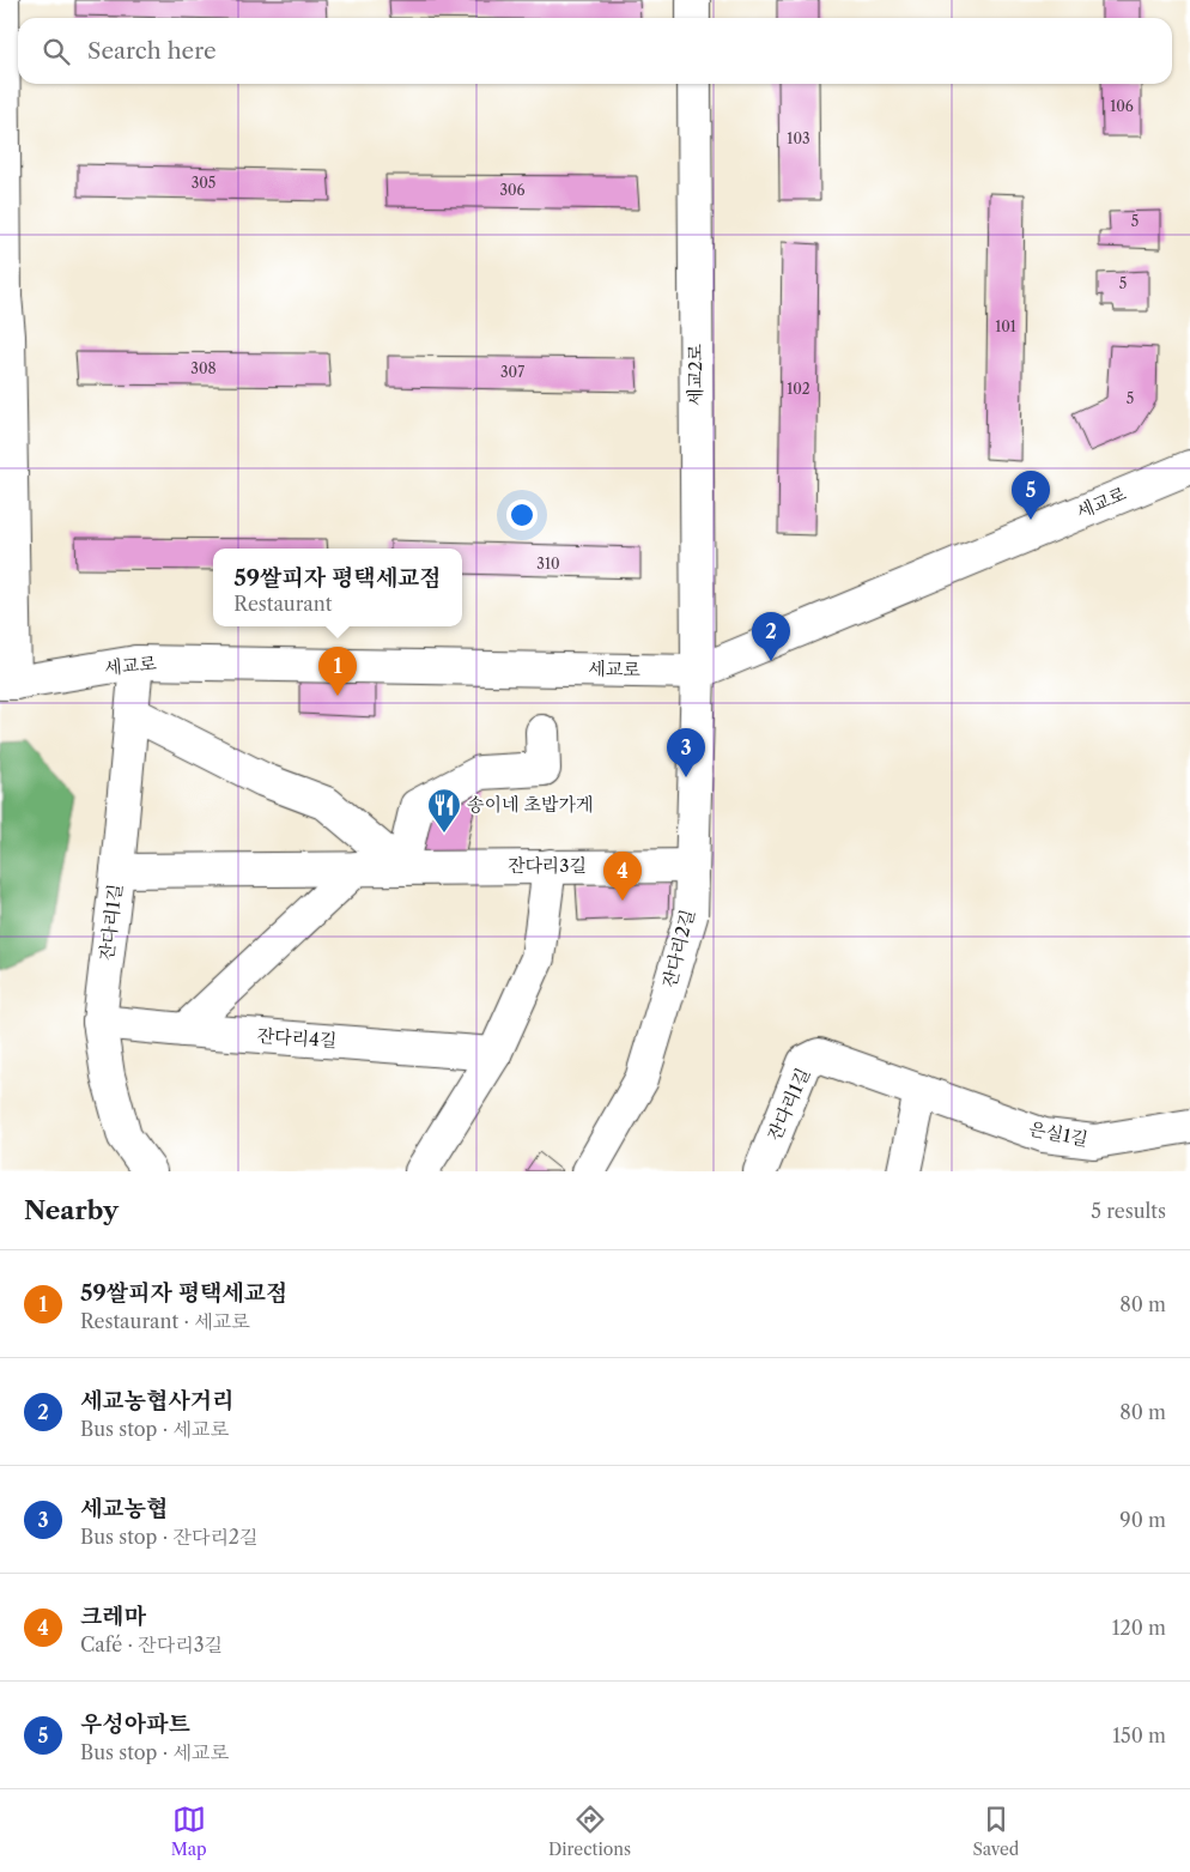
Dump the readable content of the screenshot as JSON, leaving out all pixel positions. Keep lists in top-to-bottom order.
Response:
{
  "streets": {
    "street": [
      "세교2로",
      "세교로",
      "잔다리3길",
      "잔다리1길",
      "잔다리2길",
      "잔다리4길",
      "은실1길"
    ]
  },
  "crossings": [
    ["세교2로", "세교로"],
    ["세교2로", "잔다리2길"],
    ["세교로", "잔다리1길"],
    ["세교로", "잔다리2길"],
    ["잔다리3길", "잔다리1길"],
    ["잔다리3길", "잔다리2길"],
    ["잔다리1길", "잔다리4길"],
    ["잔다리1길", "은실1길"]
  ],
  "places": {
    "restaurant": ["송이네 초밥가게"]
  },
  "house_numbers": [
    "106",
    "103",
    "305",
    "306",
    "5",
    "5",
    "101",
    "308",
    "307",
    "102",
    "5",
    "310"
  ],
  "page": {
    "search": "Search here",
    "pins": [
      "5",
      "2",
      "1",
      "3",
      "4"
    ],
    "popup": ["59쌀피자 평택세교점", "Restaurant"],
    "heading": ["Nearby", "5 results"],
    "list": [
      {
        "mark": "1",
        "name": "59쌀피자 평택세교점",
        "note": "Restaurant · 세교로",
        "value": "80 m"
      },
      {
        "mark": "2",
        "name": "세교농협사거리",
        "note": "Bus stop · 세교로",
        "value": "80 m"
      },
      {
        "mark": "3",
        "name": "세교농협",
        "note": "Bus stop · 잔다리2길",
        "value": "90 m"
      },
      {
        "mark": "4",
        "name": "크레마",
        "note": "Café · 잔다리3길",
        "value": "120 m"
      },
      {
        "mark": "5",
        "name": "우성아파트",
        "note": "Bus stop · 세교로",
        "value": "150 m"
      }
    ],
    "nav": ["Map", "Directions", "Saved"]
  }
}
